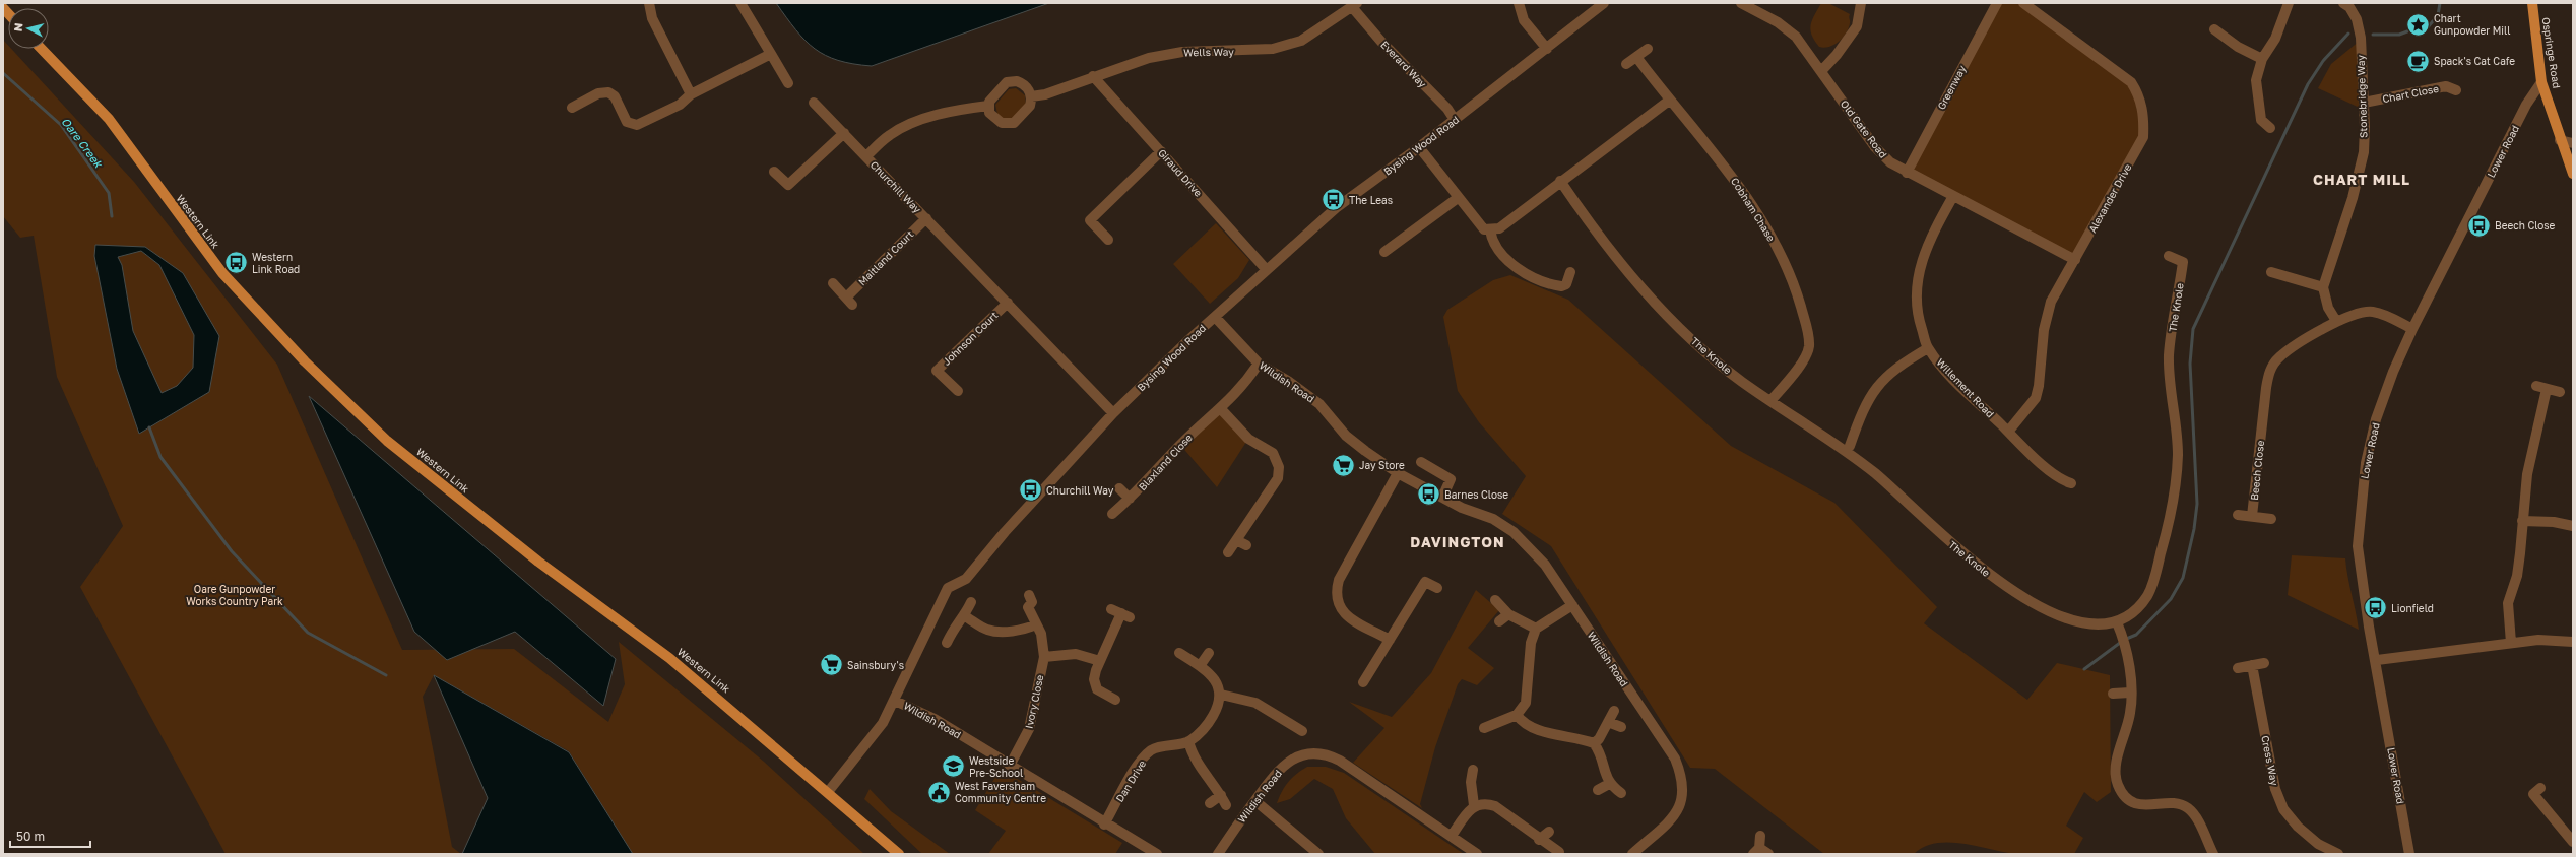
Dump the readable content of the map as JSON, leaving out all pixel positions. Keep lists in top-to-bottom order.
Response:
{
  "streets": {
    "main road": ["Ospringe Road", "Western Link"],
    "street": [
      "Wells Way",
      "Everard Way",
      "Greenway",
      "Chart Close",
      "Stonebridge Way",
      "Old Gate Road",
      "Bysing Wood Road",
      "Lower Road",
      "Giraud Drive",
      "Churchill Way",
      "Alexander Drive",
      "Cobham Chase",
      "Maitland Court",
      "The Knole",
      "Johnson Court",
      "Wildish Road",
      "Willement Road",
      "Blaxland Close",
      "Beech Close",
      "Ivory Close",
      "Cress Way",
      "Dan Drive"
    ]
  },
  "crossings": [
    ["Wells Way", "Everard Way"],
    ["Wells Way", "Giraud Drive"],
    ["Ospringe Road", "Lower Road"],
    ["Everard Way", "Bysing Wood Road"],
    ["Greenway", "Old Gate Road"],
    ["Chart Close", "Stonebridge Way"],
    ["Old Gate Road", "Alexander Drive"],
    ["Old Gate Road", "Willement Road"],
    ["Bysing Wood Road", "Giraud Drive"],
    ["Bysing Wood Road", "Churchill Way"],
    ["Bysing Wood Road", "Western Link"],
    ["Bysing Wood Road", "Wildish Road"],
    ["Lower Road", "Beech Close"],
    ["Churchill Way", "Maitland Court"],
    ["Churchill Way", "Johnson Court"],
    ["Alexander Drive", "Willement Road"],
    ["Cobham Chase", "The Knole"],
    ["Wildish Road", "Blaxland Close"],
    ["Wildish Road", "Ivory Close"],
    ["Wildish Road", "Dan Drive"]
  ],
  "districts": ["CHART MILL", "DAVINGTON"],
  "water": ["Oare Creek"],
  "parks": ["Oare Gunpowder Works Country Park"],
  "places": {
    "place": ["Chart Gunpowder Mill"],
    "cafe": ["Spack's Cat Cafe"],
    "bus stop": [
      "The Leas",
      "Beech Close",
      "Western Link Road",
      "Churchill Way",
      "Barnes Close",
      "Lionfield"
    ],
    "supermarket": ["Jay Store", "Sainsbury's"],
    "school or university": ["Westside Pre-School"],
    "public building": ["West Faversham Community Centre"]
  },
  "scale_bar": "50 m",
  "north": "left"
}
